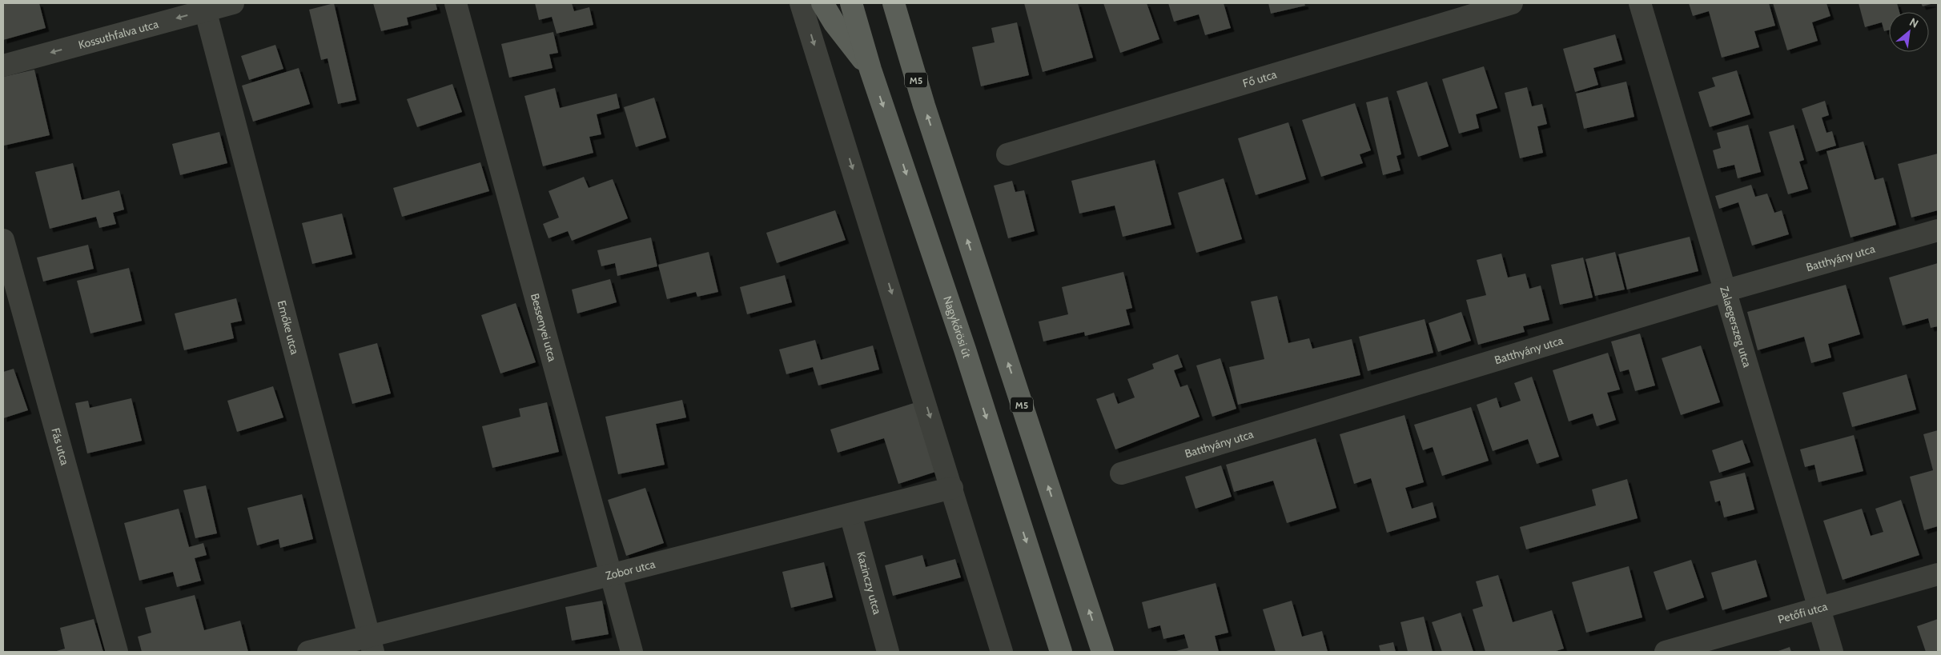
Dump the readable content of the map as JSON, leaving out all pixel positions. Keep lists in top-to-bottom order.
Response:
{
  "streets": {
    "main road": ["M5", "Nagykőrösi út"],
    "street": [
      "Kossuthfalva utca",
      "Fő utca",
      "Batthyány utca",
      "Emőke utca",
      "Bessenyei utca",
      "Zalaegerszeg utca",
      "Fás utca",
      "Zobor utca",
      "Kazinczy utca",
      "Petőfi utca"
    ]
  },
  "crossings": [
    ["Kossuthfalva utca", "Emőke utca"],
    ["Batthyány utca", "Zalaegerszeg utca"],
    ["Emőke utca", "Zobor utca"],
    ["Bessenyei utca", "Zobor utca"],
    ["Zalaegerszeg utca", "Petőfi utca"],
    ["Zobor utca", "Kazinczy utca"]
  ],
  "one_way": ["Kossuthfalva utca"],
  "north": "top right"
}
